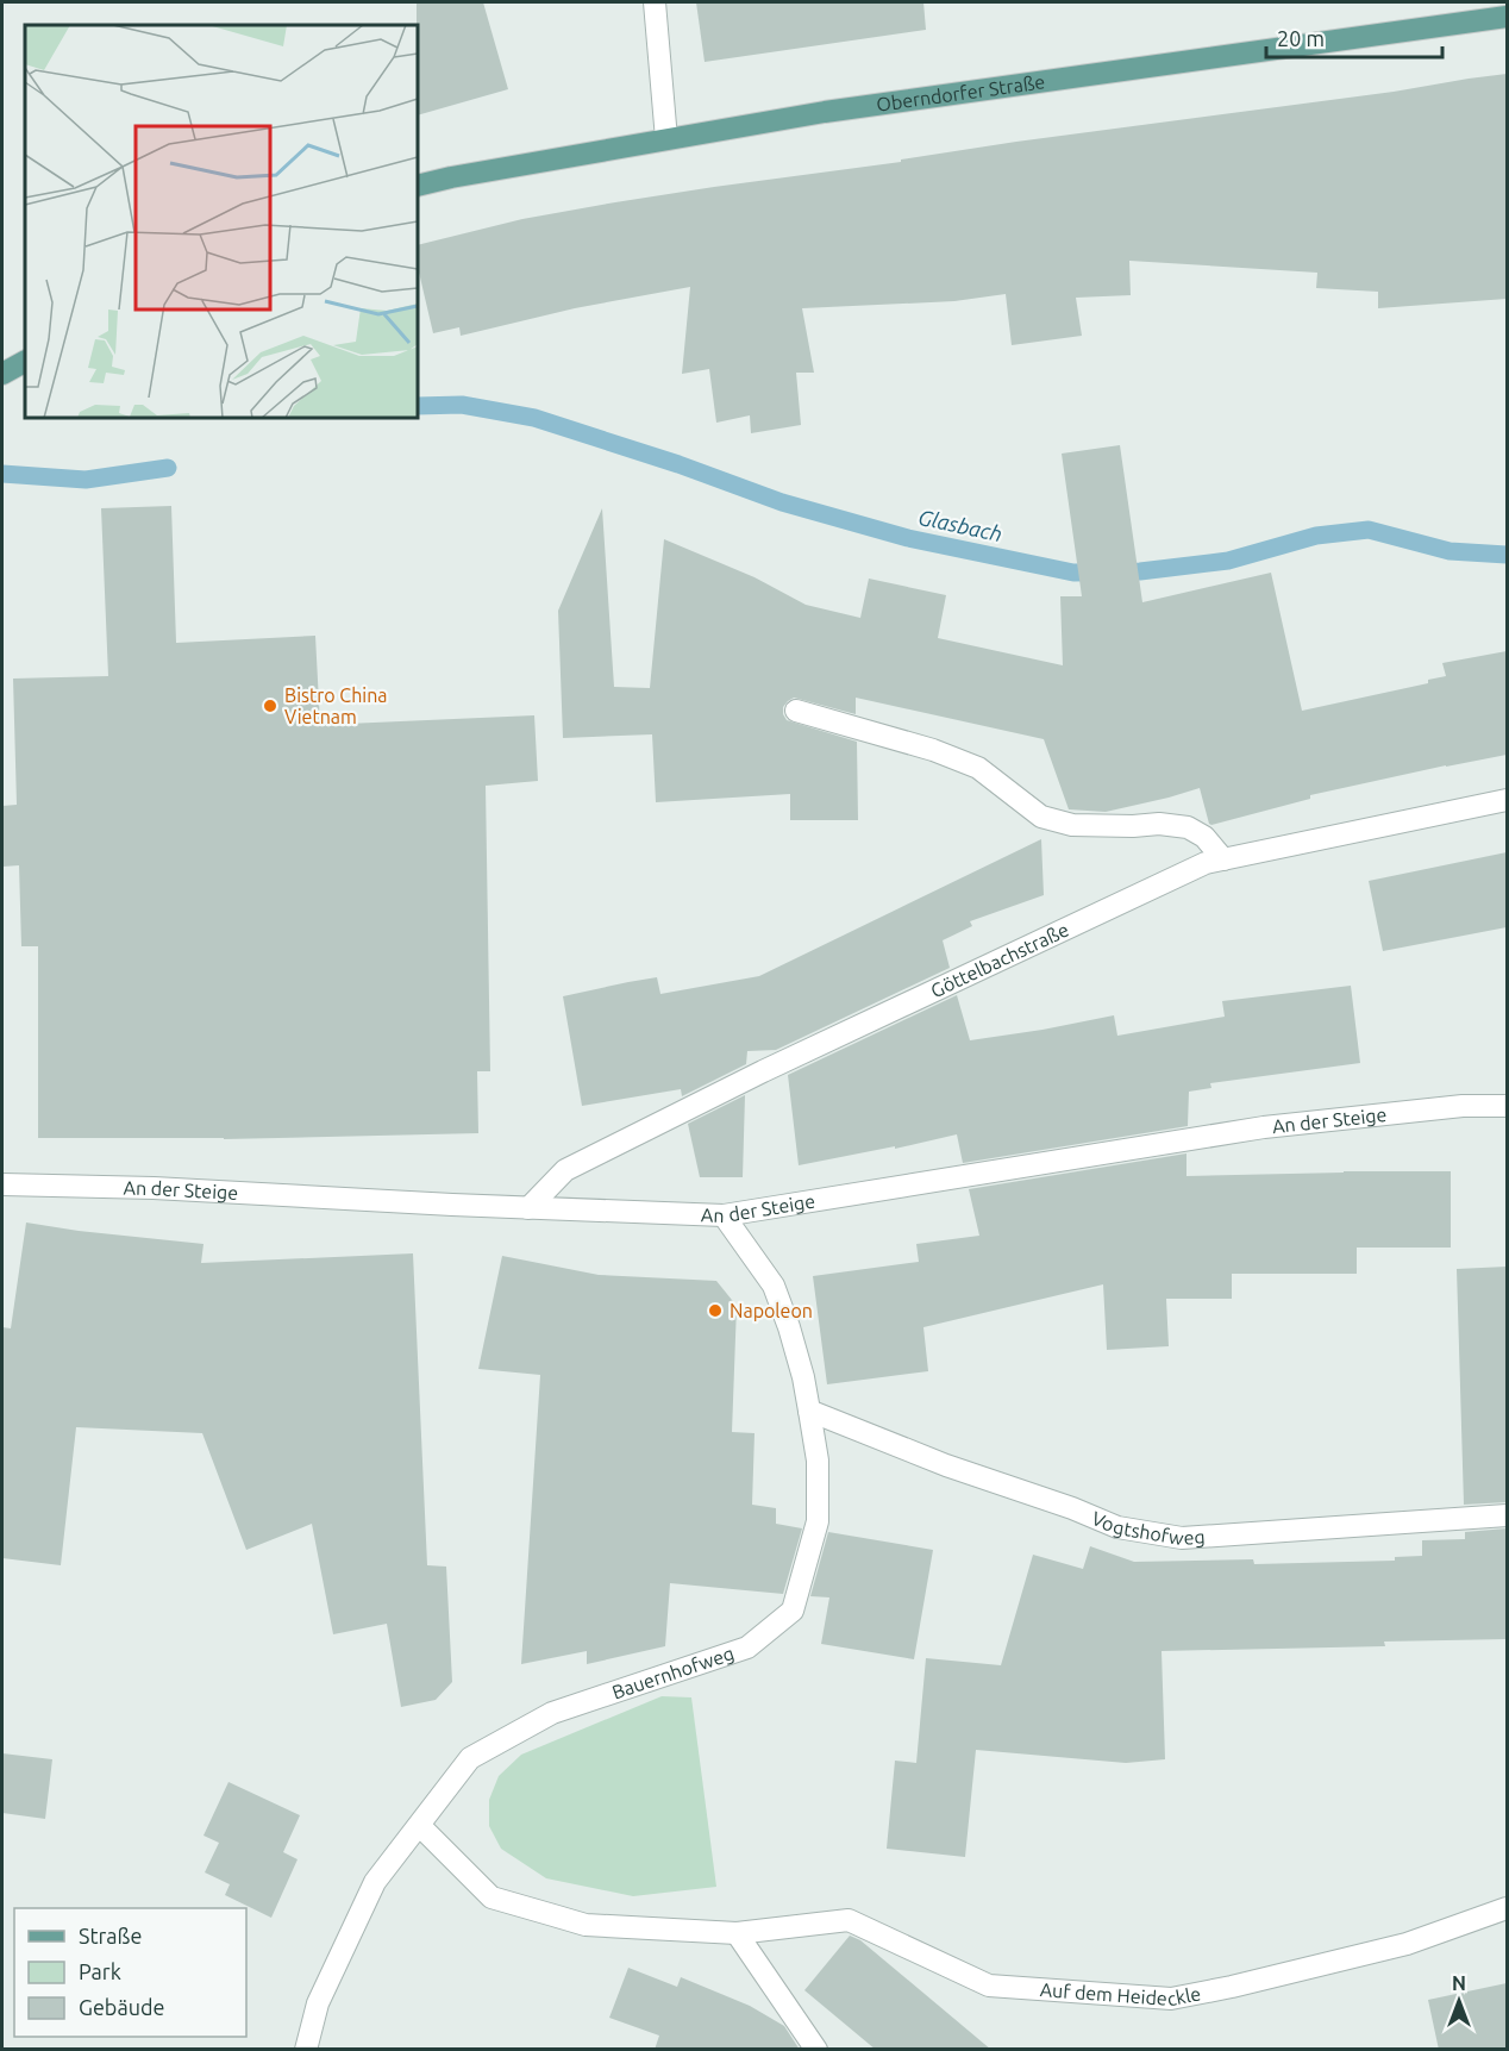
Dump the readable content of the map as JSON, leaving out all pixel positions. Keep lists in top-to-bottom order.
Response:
{
  "streets": {
    "main road": ["Oberndorfer Straße"],
    "street": [
      "Göttelbachstraße",
      "An der Steige",
      "Vogtshofweg",
      "Bauernhofweg",
      "Auf dem Heideckle"
    ]
  },
  "crossings": [
    ["Göttelbachstraße", "An der Steige"],
    ["An der Steige", "Bauernhofweg"],
    ["Vogtshofweg", "Bauernhofweg"],
    ["Bauernhofweg", "Auf dem Heideckle"]
  ],
  "water": ["Glasbach"],
  "places": ["Bistro China Vietnam", "Napoleon"],
  "legend": ["Straße", "Park", "Gebäude"],
  "scale_bar": "20 m",
  "north": "top"
}
